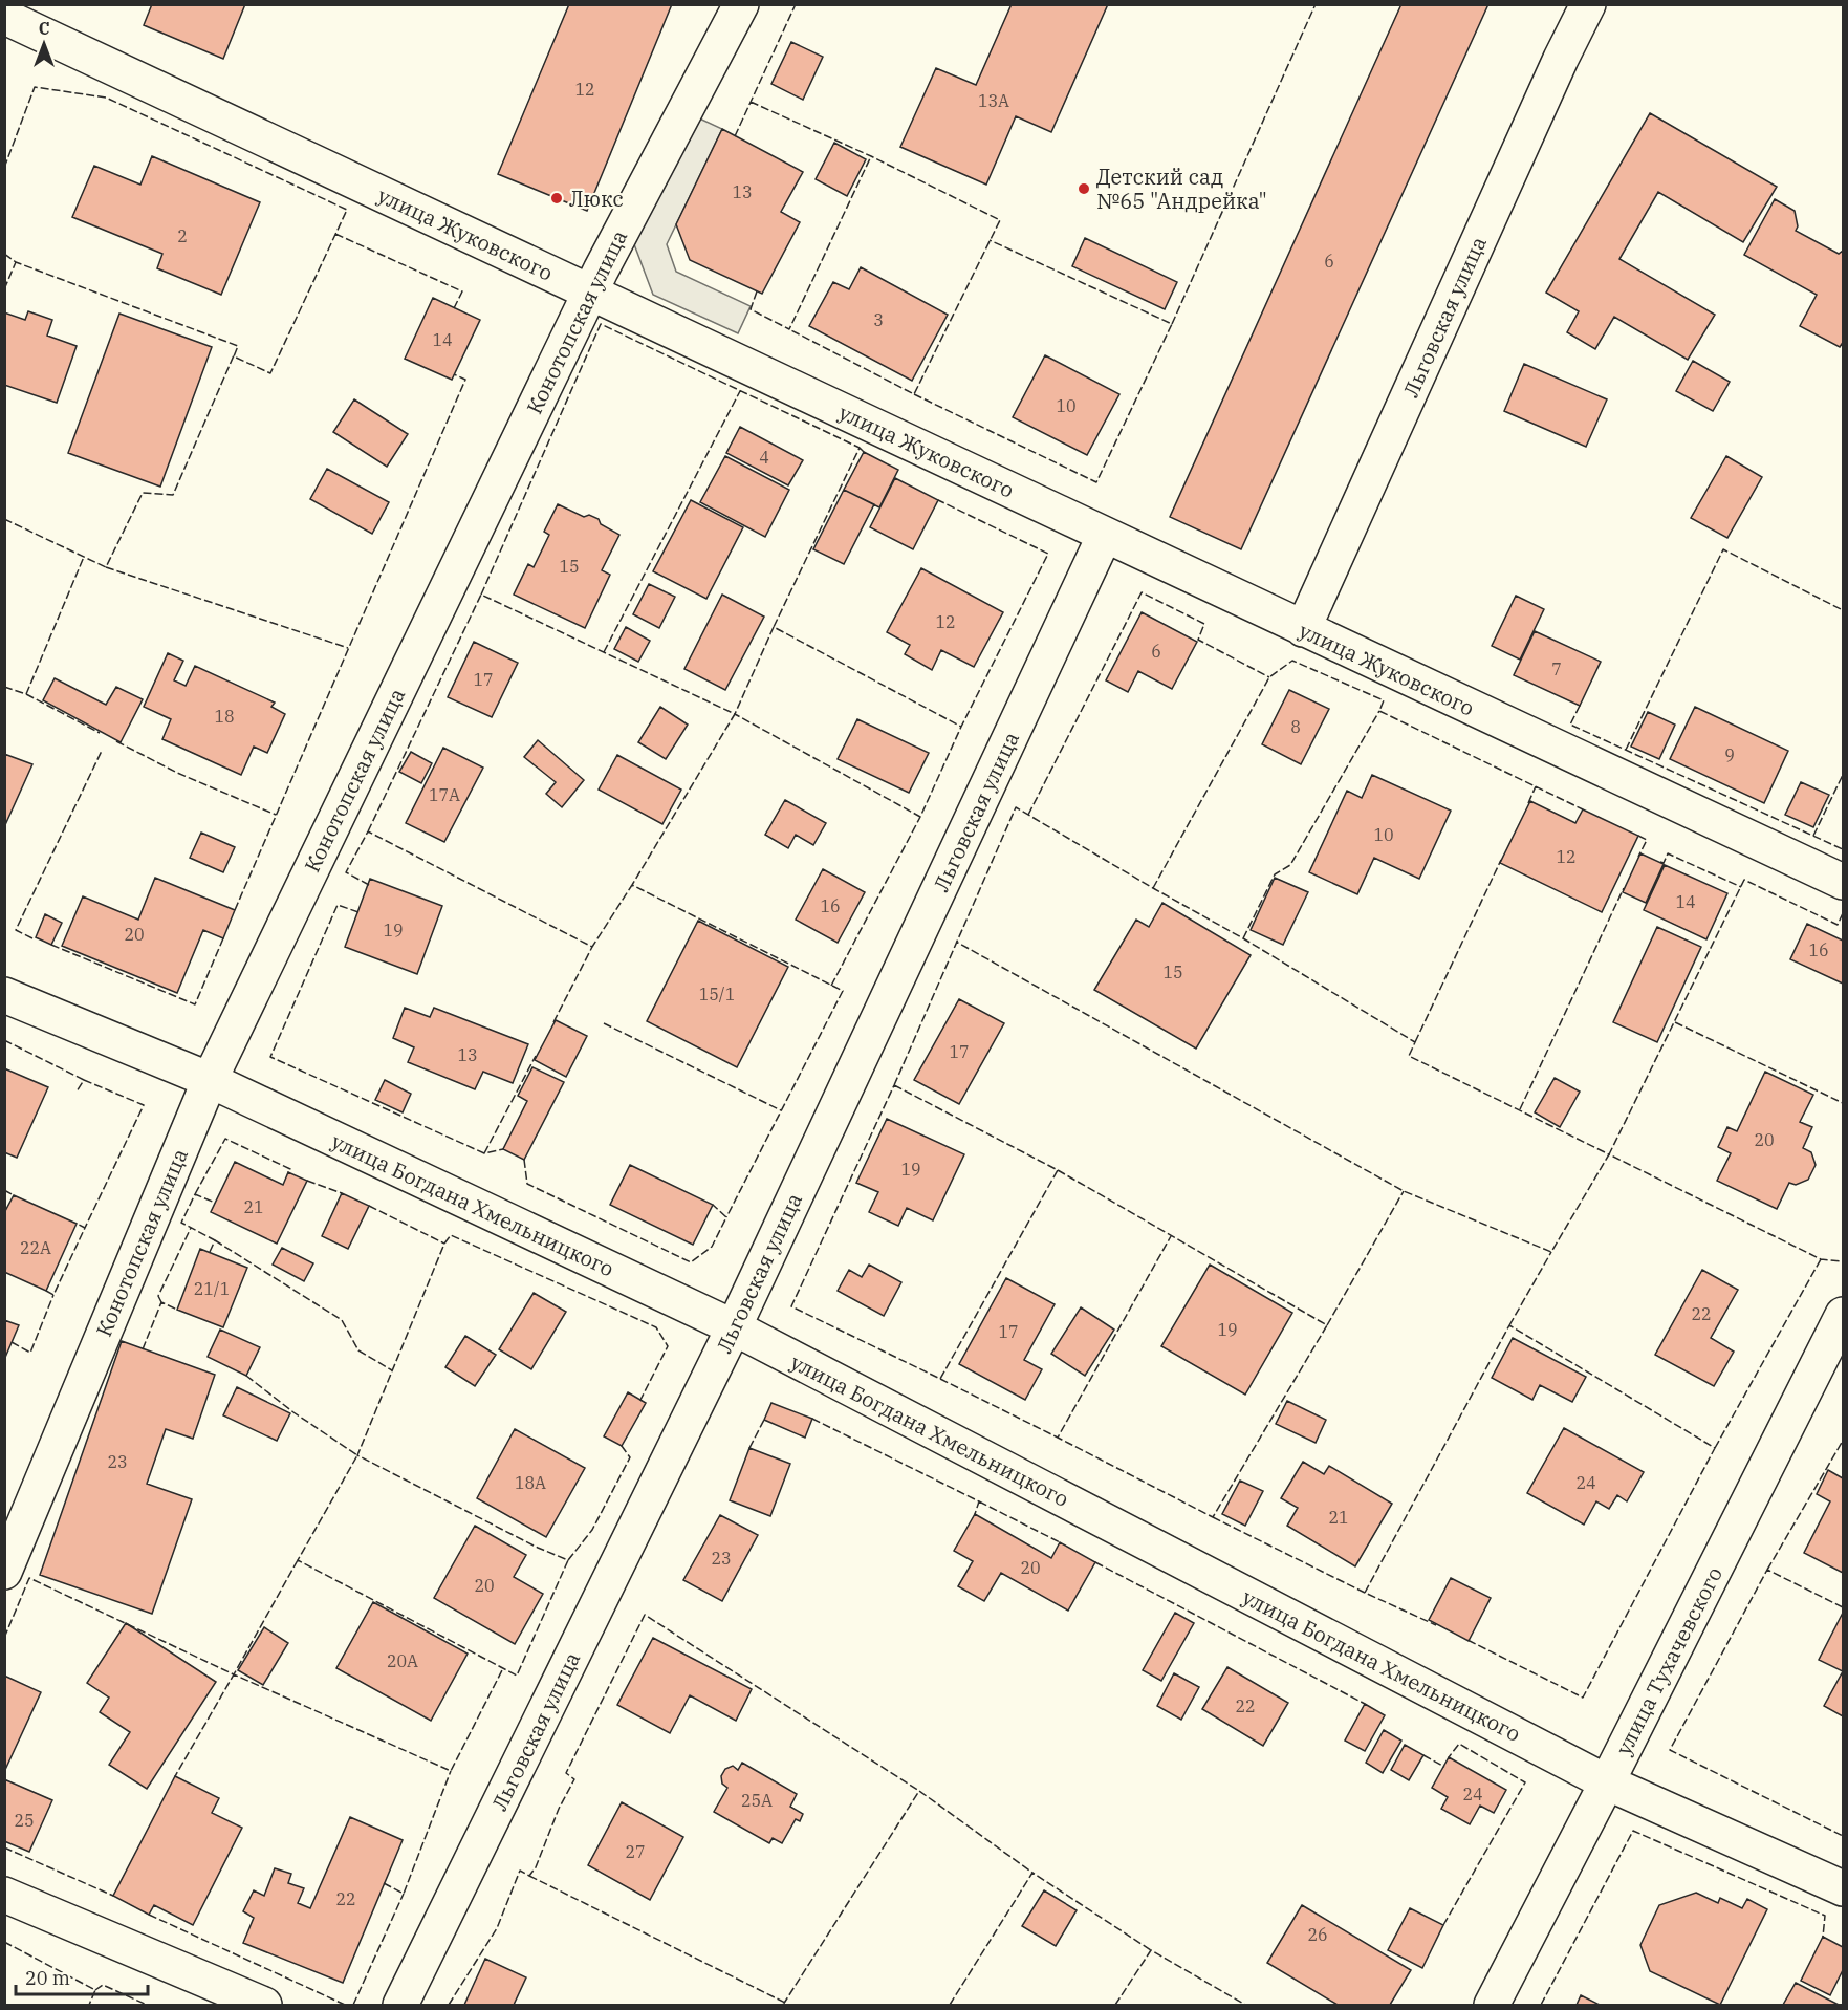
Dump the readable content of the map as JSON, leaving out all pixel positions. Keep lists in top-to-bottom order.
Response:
{
  "streets": {
    "street": [
      "улица Жуковского",
      "Льговская улица",
      "Конотопская улица",
      "улица Богдана Хмельницкого",
      "улица Тухачевского"
    ]
  },
  "crossings": [
    ["улица Жуковского", "Льговская улица"],
    ["улица Жуковского", "Конотопская улица"],
    ["Льговская улица", "улица Богдана Хмельницкого"],
    ["Конотопская улица", "улица Богдана Хмельницкого"],
    ["улица Богдана Хмельницкого", "улица Тухачевского"]
  ],
  "places": ["Детский сад №65 \"Андрейка\"", "Люкс"],
  "house_numbers": [
    "12",
    "13А",
    "13",
    "2",
    "6",
    "3",
    "14",
    "10",
    "4",
    "15",
    "12",
    "6",
    "7",
    "17",
    "18",
    "8",
    "9",
    "17А",
    "10",
    "12",
    "14",
    "16",
    "19",
    "20",
    "16",
    "15",
    "15/1",
    "17",
    "13",
    "20",
    "19",
    "21",
    "22А",
    "21/1",
    "22",
    "19",
    "17",
    "23",
    "18А",
    "24",
    "21",
    "23",
    "20",
    "20",
    "20А",
    "22",
    "24",
    "25А",
    "25",
    "27",
    "22",
    "26"
  ],
  "scale_bar": "20 m",
  "north": "top"
}
